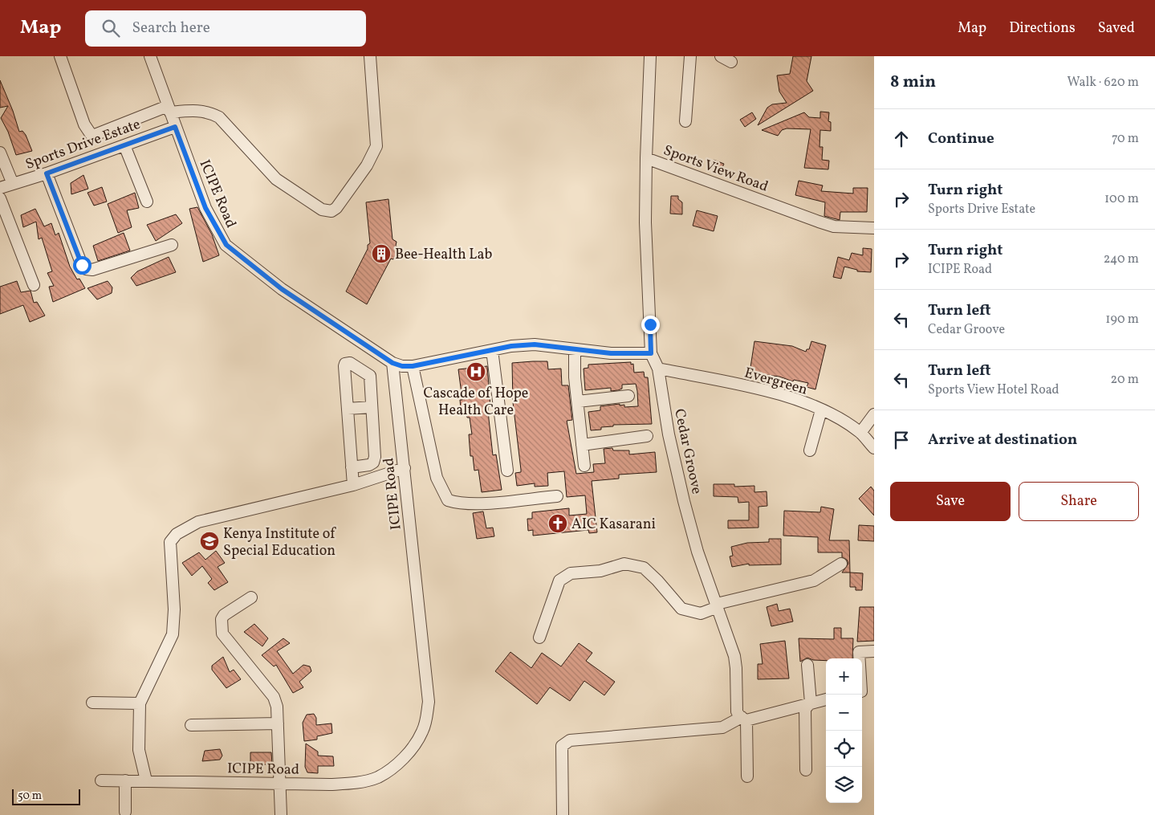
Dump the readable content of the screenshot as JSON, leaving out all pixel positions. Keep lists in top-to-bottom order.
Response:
{
  "streets": {
    "street": [
      "Sports Drive Estate",
      "Sports View Road",
      "ICIPE Road",
      "Evergreen",
      "Cedar Groove"
    ]
  },
  "crossings": [
    ["Sports Drive Estate", "ICIPE Road"],
    ["Evergreen", "Cedar Groove"]
  ],
  "places": {
    "building": ["Bee-Health Lab"],
    "hospital": ["Cascade of Hope Health Care"],
    "church": ["AIC Kasarani"],
    "school or university": ["Kenya Institute of Special Education"]
  },
  "scale_bar": "50 m",
  "page": {
    "header": "Map",
    "search": "Search here",
    "nav": ["Map", "Directions", "Saved"],
    "heading": ["8 min", "Walk · 620 m"],
    "list": [
      ["Continue", "70 m"],
      ["Turn right", "Sports Drive Estate", "100 m"],
      ["Turn right", "ICIPE Road", "240 m"],
      ["Turn left", "Cedar Groove", "190 m"],
      ["Turn left", "Sports View Hotel Road", "20 m"],
      "Arrive at destination"
    ],
    "buttons": ["Save", "Share"],
    "map_buttons": ["+", "−"],
    "scale": "50 m"
  }
}
